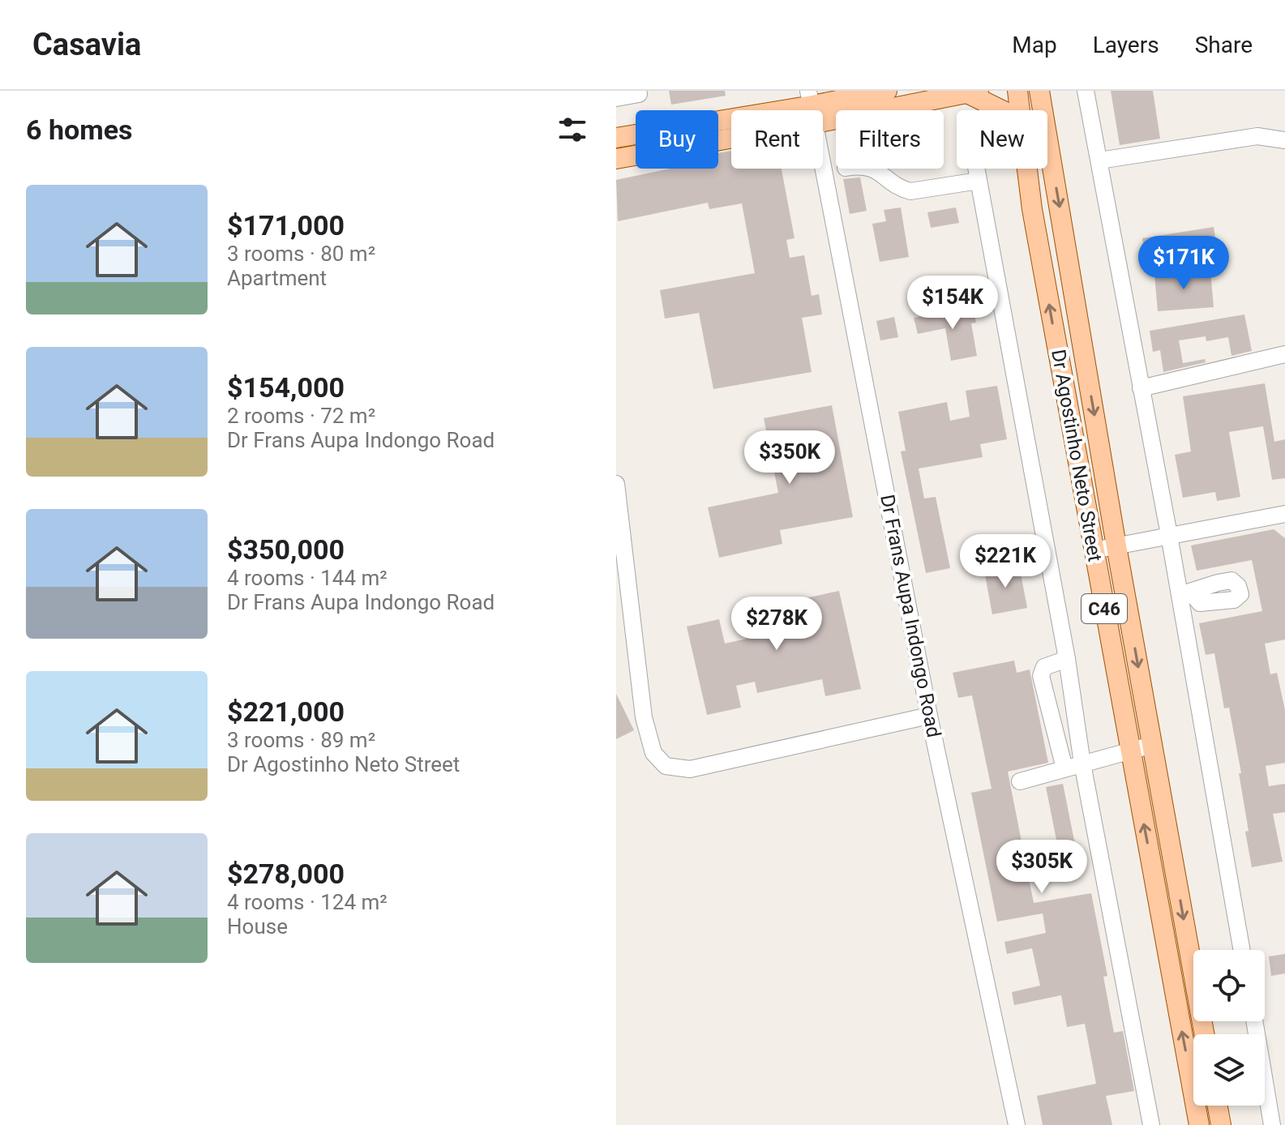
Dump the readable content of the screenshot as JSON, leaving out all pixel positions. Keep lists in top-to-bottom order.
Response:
{
  "streets": {
    "main road": ["Dr Agostinho Neto Street", "C46"],
    "street": ["Dr Frans Aupa Indongo Road"]
  },
  "page": {
    "header": "Casavia",
    "nav": ["Map", "Layers", "Share"],
    "heading": "6 homes",
    "chip": [
      "Buy",
      "Rent",
      "Filters",
      "New"
    ],
    "list": [
      {
        "name": "$171,000",
        "note": "3 rooms · 80 m² · Apartment"
      },
      {
        "name": "$154,000",
        "note": "2 rooms · 72 m² · Dr Frans Aupa Indongo Road"
      },
      {
        "name": "$350,000",
        "note": "4 rooms · 144 m² · Dr Frans Aupa Indongo Road"
      },
      {
        "name": "$221,000",
        "note": "3 rooms · 89 m² · Dr Agostinho Neto Street"
      },
      {
        "name": "$278,000",
        "note": "4 rooms · 124 m² · House"
      }
    ],
    "price": [
      "$171K",
      "$154K",
      "$350K",
      "$221K",
      "$278K",
      "$305K"
    ]
  }
}
